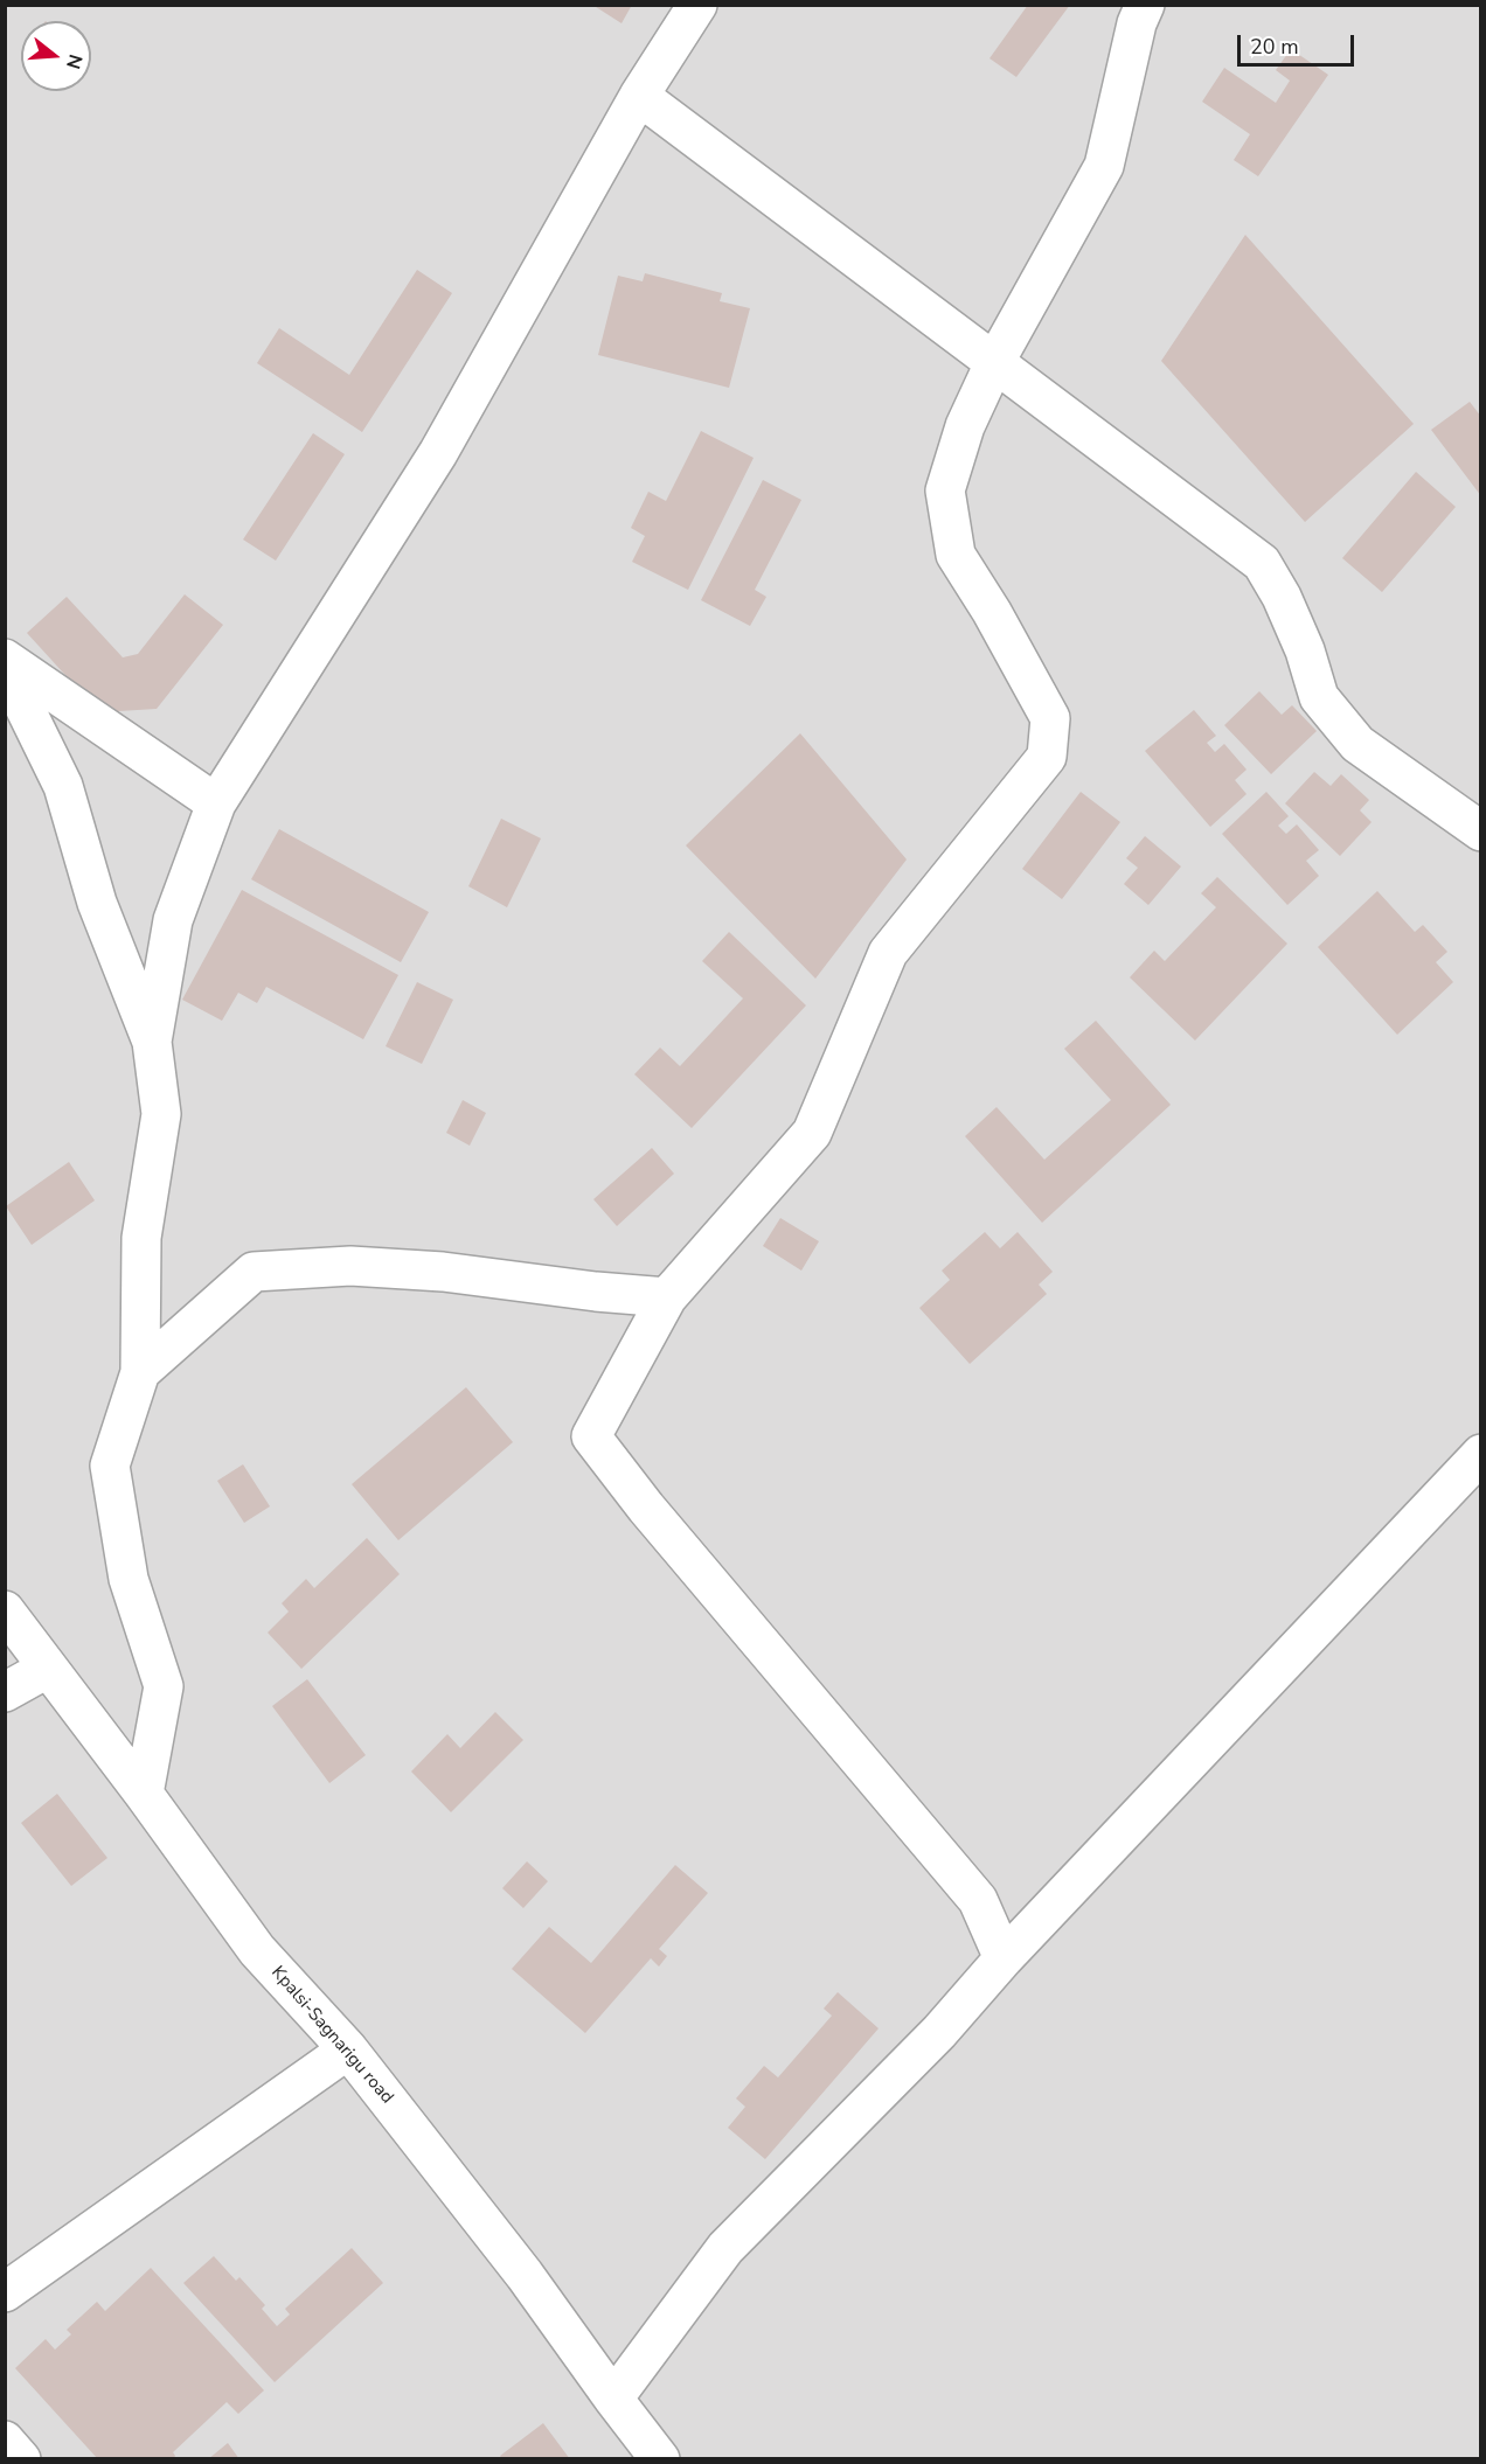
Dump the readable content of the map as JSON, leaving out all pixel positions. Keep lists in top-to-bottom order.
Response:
{
  "streets": {
    "street": ["Kpalsi-Sagnarigu road"]
  },
  "scale_bar": "20 m",
  "north": "right"
}
